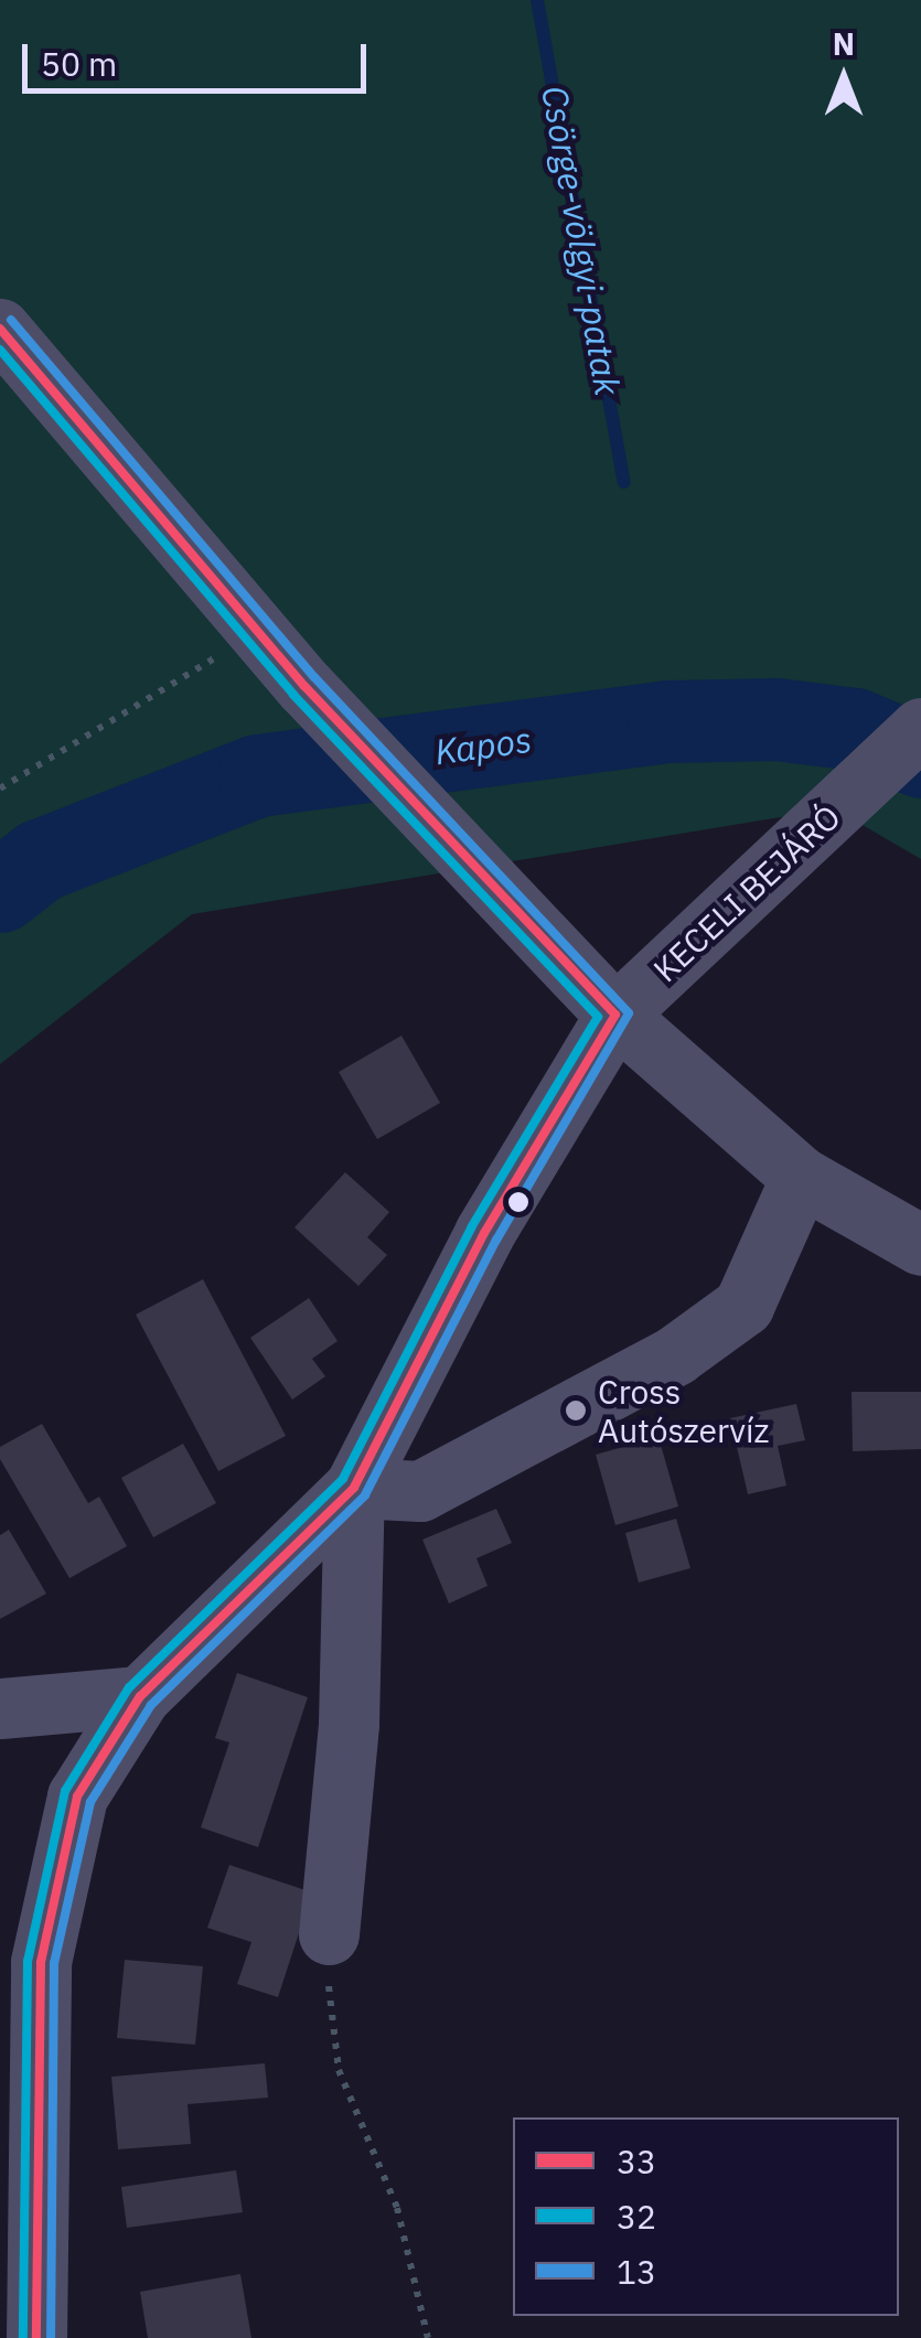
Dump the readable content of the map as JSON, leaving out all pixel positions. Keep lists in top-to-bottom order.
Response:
{
  "streets": {
    "street": ["KECELI BEJÁRÓ"]
  },
  "water": ["Csörge-völgyi-patak", "Kapos"],
  "places": ["Cross Autószervíz"],
  "lines": ["transit line 13", "transit line 33", "transit line 32"],
  "legend": ["33", "32", "13"],
  "scale_bar": "50 m",
  "north": "top"
}
